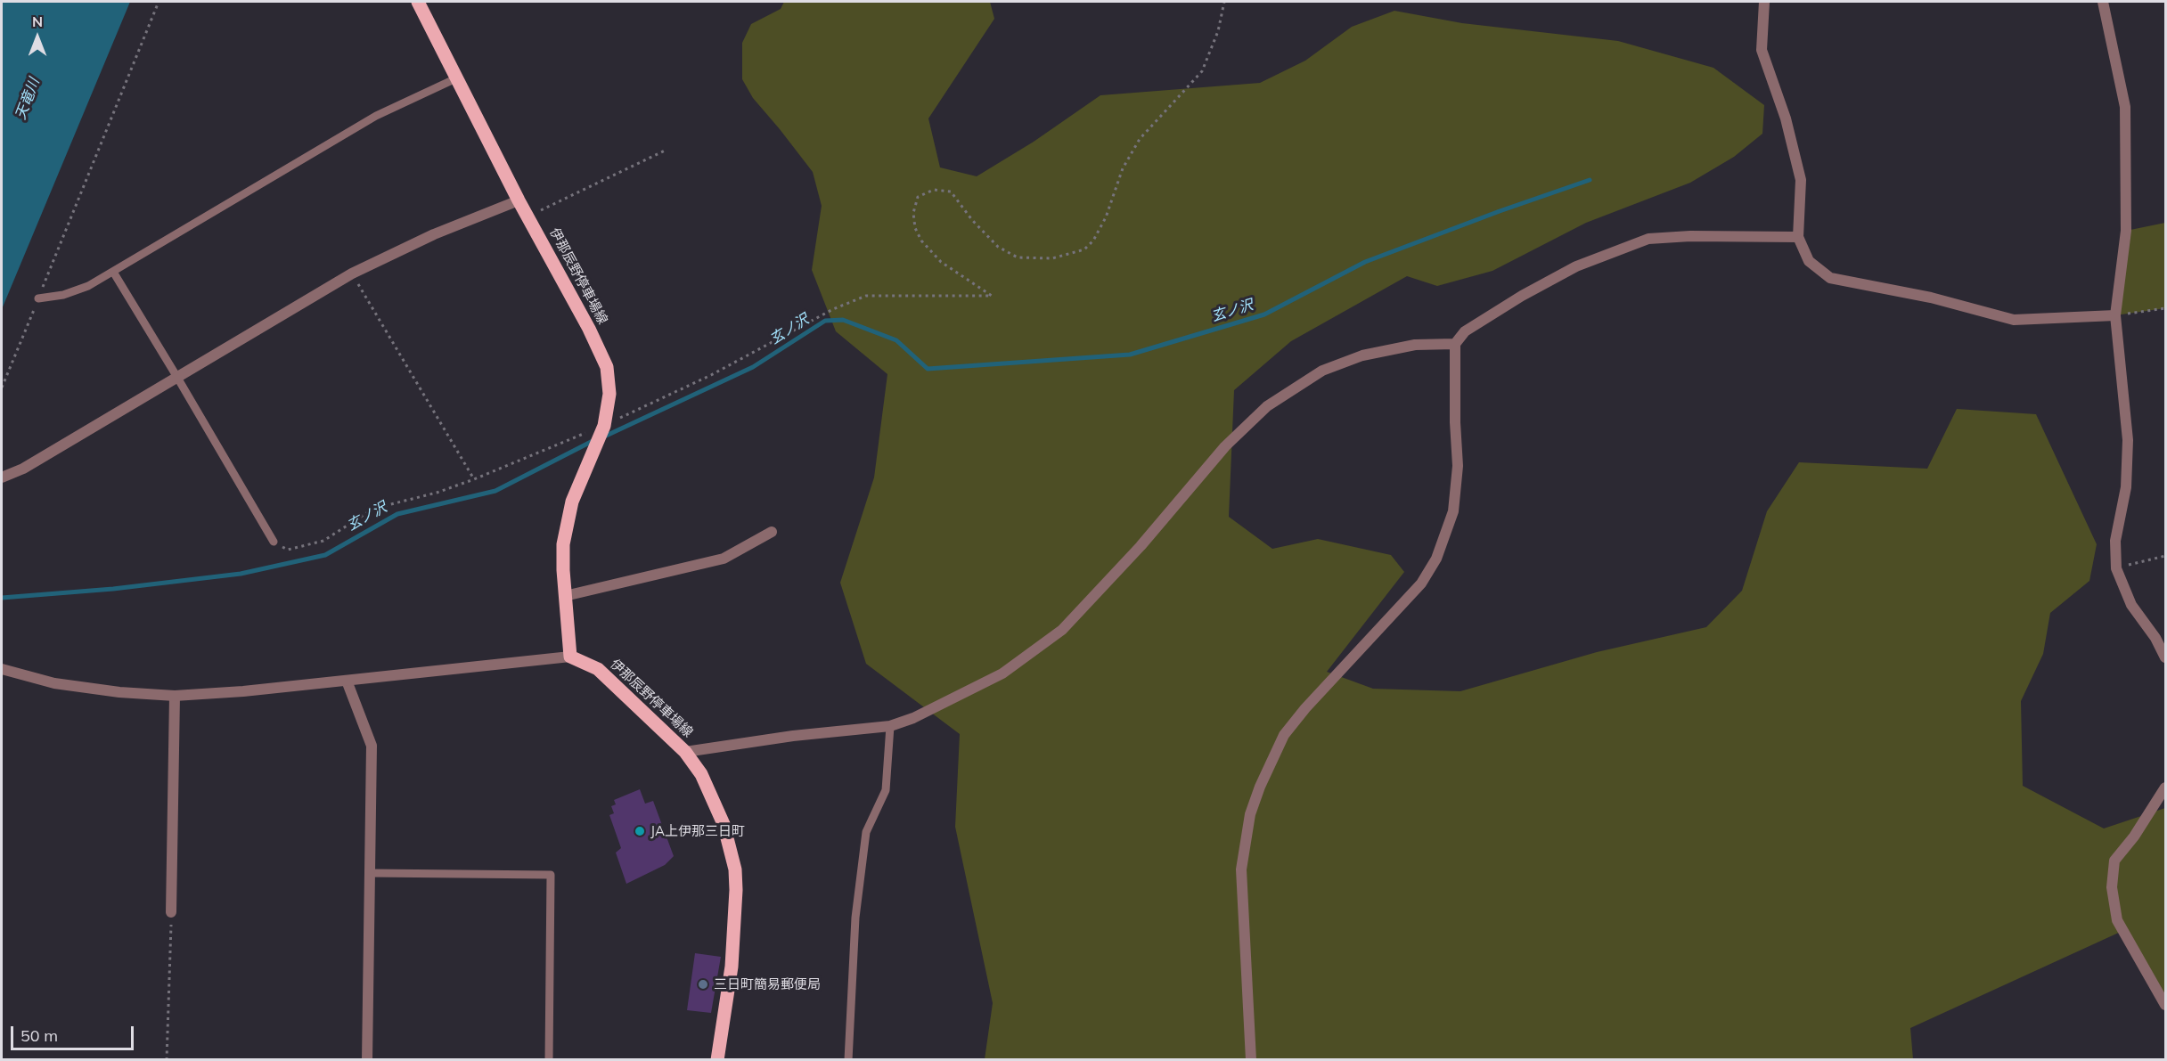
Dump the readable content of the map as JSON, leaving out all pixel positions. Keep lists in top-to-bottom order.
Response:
{
  "streets": {
    "main road": ["伊那辰野停車場線"]
  },
  "water": ["天竜川", "玄ノ沢"],
  "places": ["JA上伊那三日町", "三日町簡易郵便局"],
  "scale_bar": "50 m",
  "north": "top"
}
